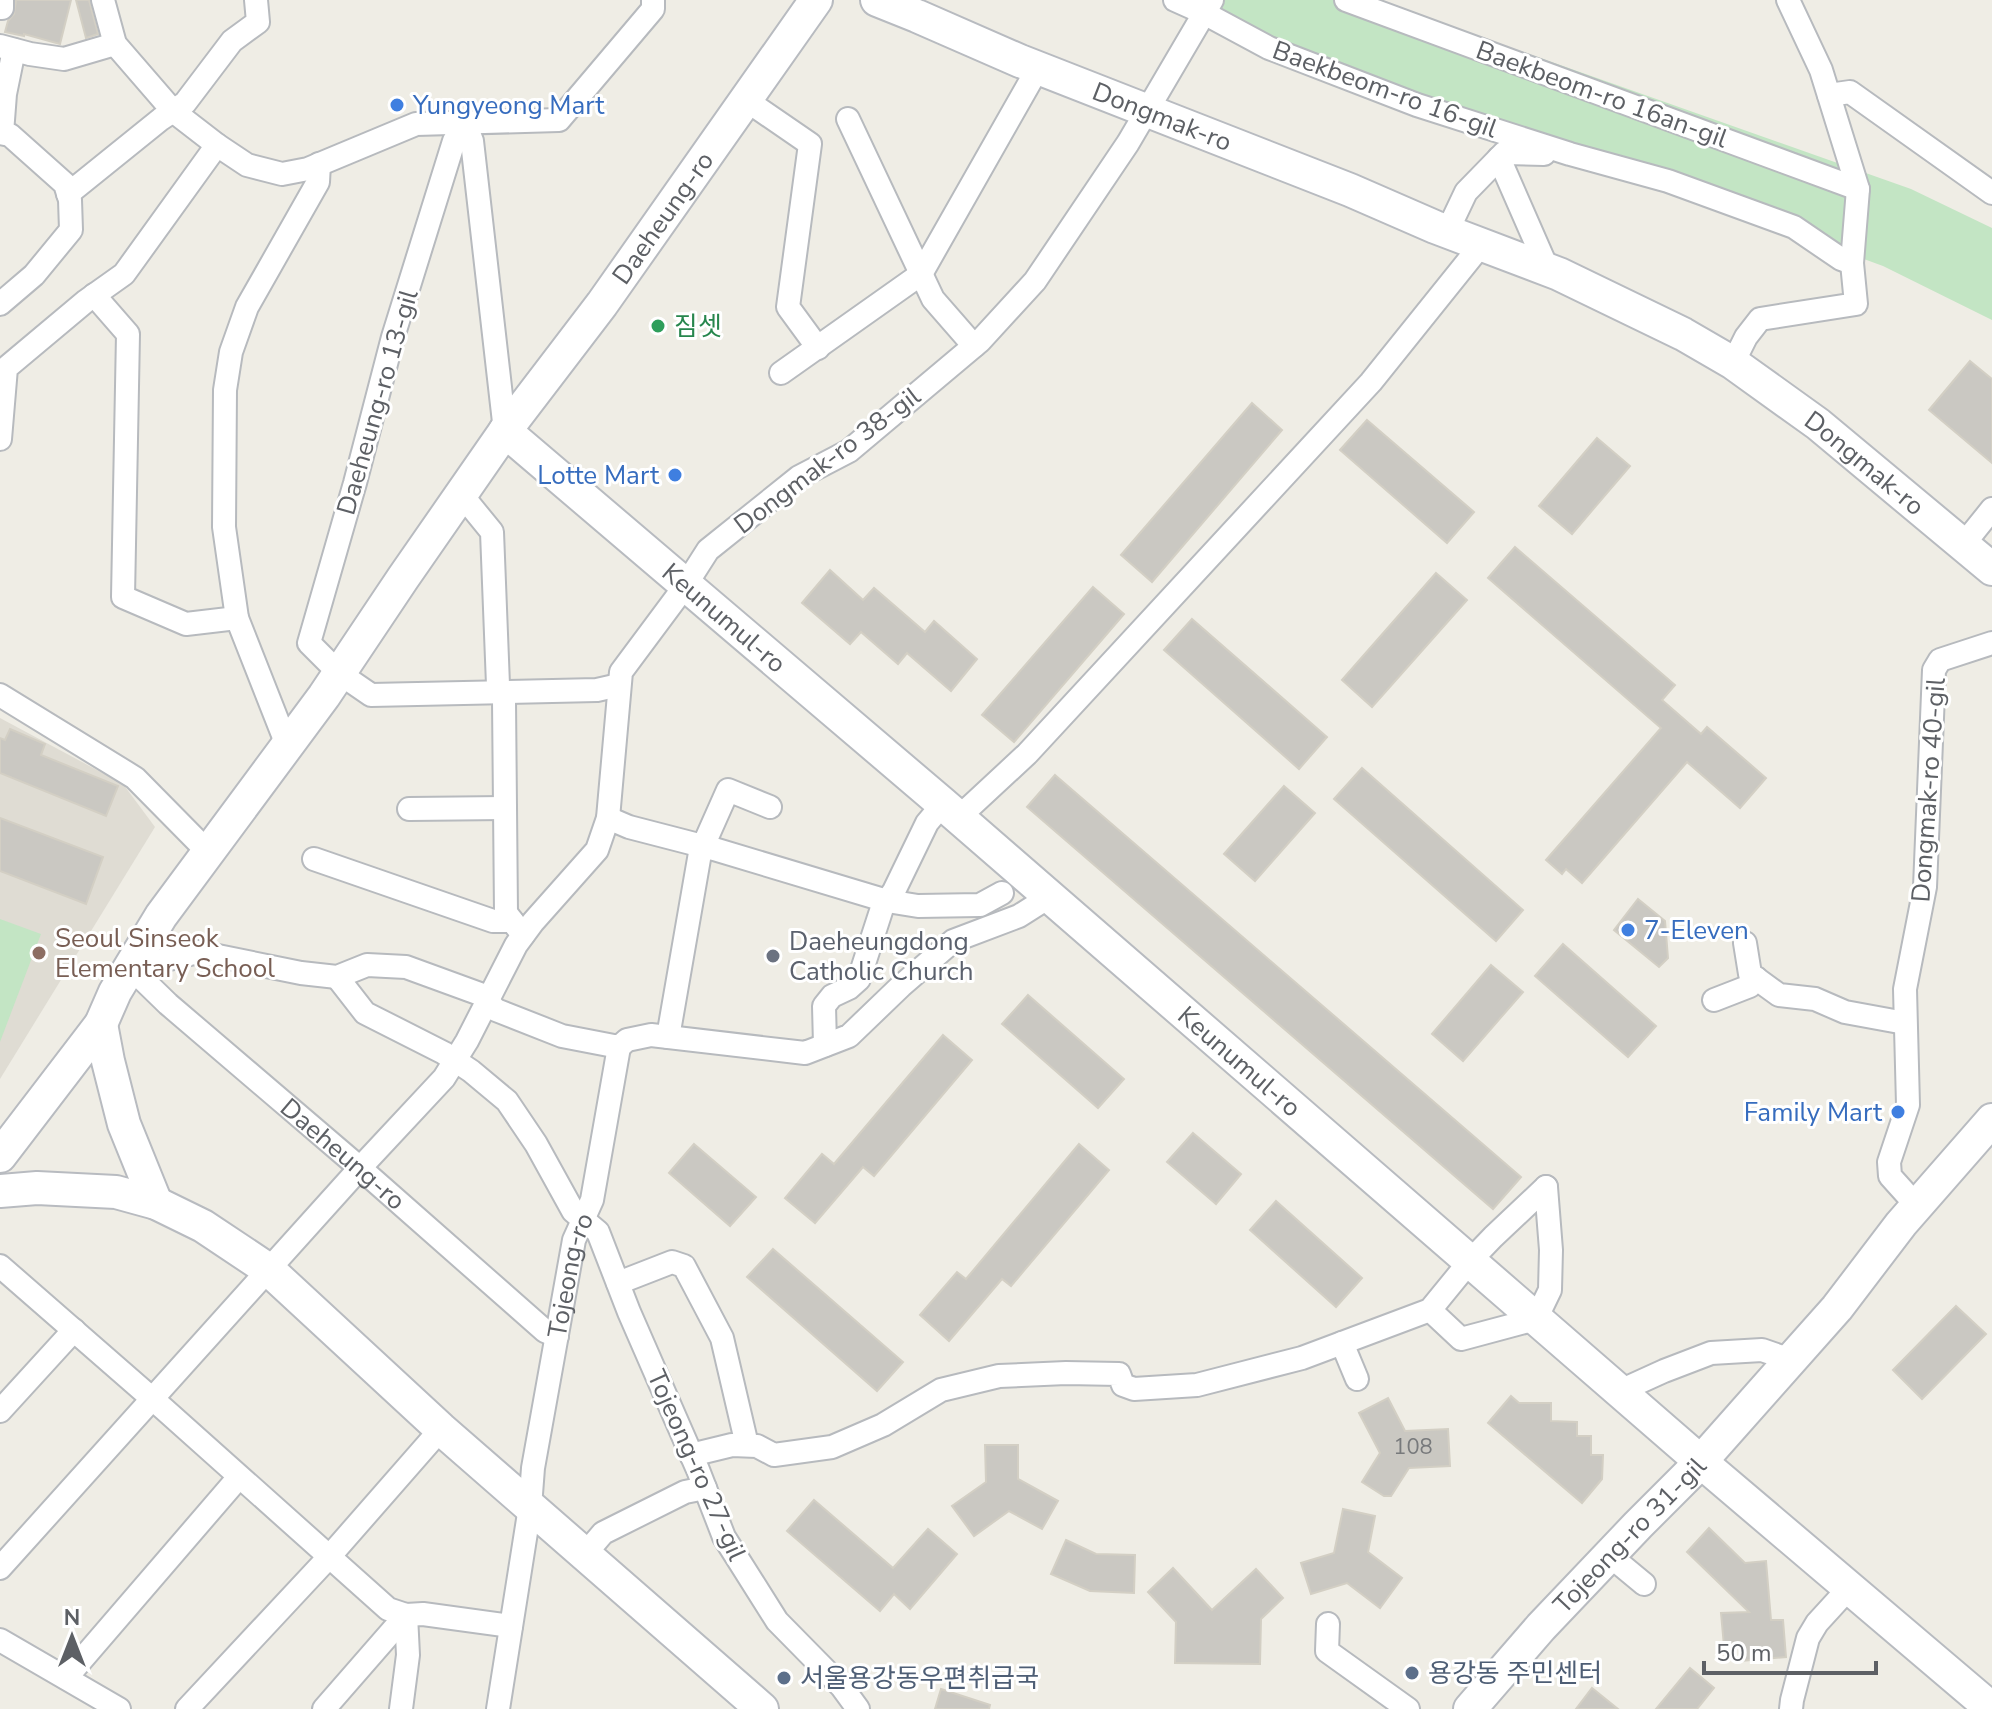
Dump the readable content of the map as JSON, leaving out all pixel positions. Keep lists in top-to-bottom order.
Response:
{
  "streets": {
    "main road": [
      "Dongmak-ro",
      "Daeheung-ro",
      "Keunumul-ro",
      "Tojeong-ro 31-gil"
    ],
    "street": [
      "Baekbeom-ro 16-gil",
      "Baekbeom-ro 16an-gil",
      "Daeheung-ro 13-gil",
      "Dongmak-ro 38-gil",
      "Dongmak-ro 40-gil",
      "Tojeong-ro",
      "Tojeong-ro 27-gil"
    ]
  },
  "crossings": [
    ["Dongmak-ro", "Dongmak-ro 38-gil"],
    ["Daeheung-ro", "Daeheung-ro 13-gil"],
    ["Daeheung-ro", "Keunumul-ro"],
    ["Daeheung-ro", "Tojeong-ro"],
    ["Dongmak-ro 38-gil", "Keunumul-ro"],
    ["Keunumul-ro", "Tojeong-ro 31-gil"],
    ["Dongmak-ro 40-gil", "Tojeong-ro 31-gil"],
    ["Tojeong-ro", "Tojeong-ro 27-gil"]
  ],
  "places": [
    "Yungyeong Mart",
    "짐셋",
    "Lotte Mart",
    "7-Eleven",
    "Seoul Sinseok Elementary School",
    "Daeheungdong Catholic Church",
    "Family Mart",
    "용강동 주민센터",
    "서울용강동우편취급국"
  ],
  "house_numbers": ["108"],
  "scale_bar": "50 m",
  "north": "top"
}
